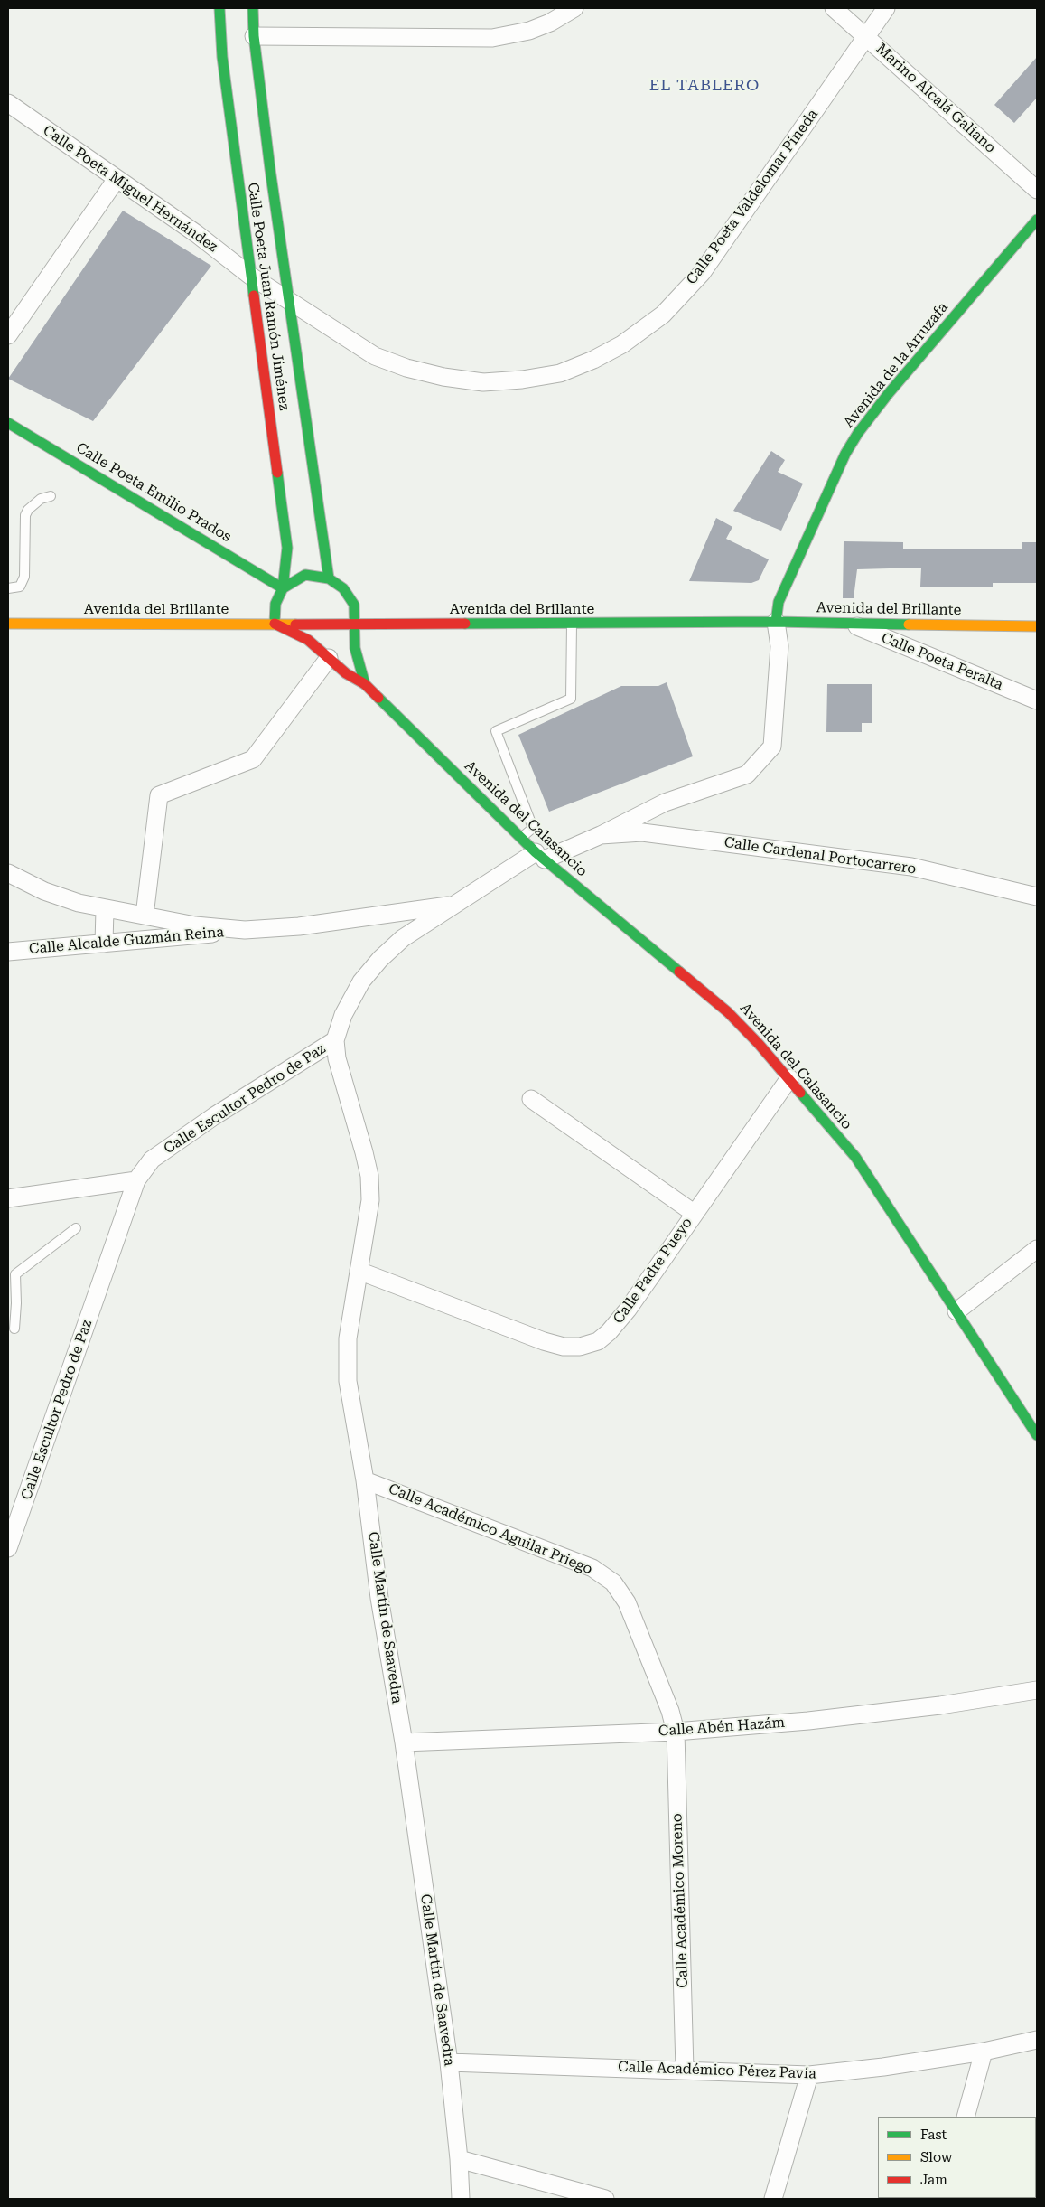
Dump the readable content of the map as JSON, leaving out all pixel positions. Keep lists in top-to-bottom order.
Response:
{
  "streets": {
    "street": [
      "Marino Alcalá Galiano",
      "Calle Poeta Miguel Hernández",
      "Calle Poeta Valdelomar Pineda",
      "Calle Poeta Juan Ramón Jiménez",
      "Avenida de la Arruzafa",
      "Calle Poeta Emilio Prados",
      "Avenida del Brillante",
      "Calle Poeta Peralta",
      "Avenida del Calasancio",
      "Calle Cardenal Portocarrero",
      "Calle Alcalde Guzmán Reina",
      "Calle Escultor Pedro de Paz",
      "Calle Padre Pueyo",
      "Calle Académico Aguilar Priego",
      "Calle Martín de Saavedra",
      "Calle Abén Hazám",
      "Calle Académico Moreno",
      "Calle Académico Pérez Pavía"
    ]
  },
  "crossings": [
    ["Marino Alcalá Galiano", "Calle Poeta Valdelomar Pineda"],
    ["Calle Poeta Miguel Hernández", "Calle Poeta Valdelomar Pineda"],
    ["Calle Poeta Miguel Hernández", "Calle Poeta Juan Ramón Jiménez"],
    ["Calle Poeta Valdelomar Pineda", "Calle Poeta Juan Ramón Jiménez"],
    ["Calle Poeta Juan Ramón Jiménez", "Calle Poeta Emilio Prados"],
    ["Calle Poeta Juan Ramón Jiménez", "Avenida del Brillante"],
    ["Calle Poeta Juan Ramón Jiménez", "Avenida del Calasancio"],
    ["Avenida de la Arruzafa", "Avenida del Brillante"],
    ["Avenida de la Arruzafa", "Calle Cardenal Portocarrero"],
    ["Avenida del Brillante", "Calle Poeta Peralta"],
    ["Avenida del Brillante", "Avenida del Calasancio"],
    ["Avenida del Brillante", "Calle Cardenal Portocarrero"],
    ["Avenida del Calasancio", "Calle Cardenal Portocarrero"],
    ["Avenida del Calasancio", "Calle Escultor Pedro de Paz"],
    ["Avenida del Calasancio", "Calle Padre Pueyo"],
    ["Calle Cardenal Portocarrero", "Calle Escultor Pedro de Paz"],
    ["Calle Escultor Pedro de Paz", "Calle Martín de Saavedra"],
    ["Calle Padre Pueyo", "Calle Martín de Saavedra"],
    ["Calle Académico Aguilar Priego", "Calle Martín de Saavedra"],
    ["Calle Académico Aguilar Priego", "Calle Abén Hazám"],
    ["Calle Académico Aguilar Priego", "Calle Académico Moreno"],
    ["Calle Martín de Saavedra", "Calle Abén Hazám"],
    ["Calle Martín de Saavedra", "Calle Académico Pérez Pavía"],
    ["Calle Abén Hazám", "Calle Académico Moreno"],
    ["Calle Académico Moreno", "Calle Académico Pérez Pavía"]
  ],
  "districts": ["EL TABLERO"],
  "legend": ["Fast", "Slow", "Jam"]
}
